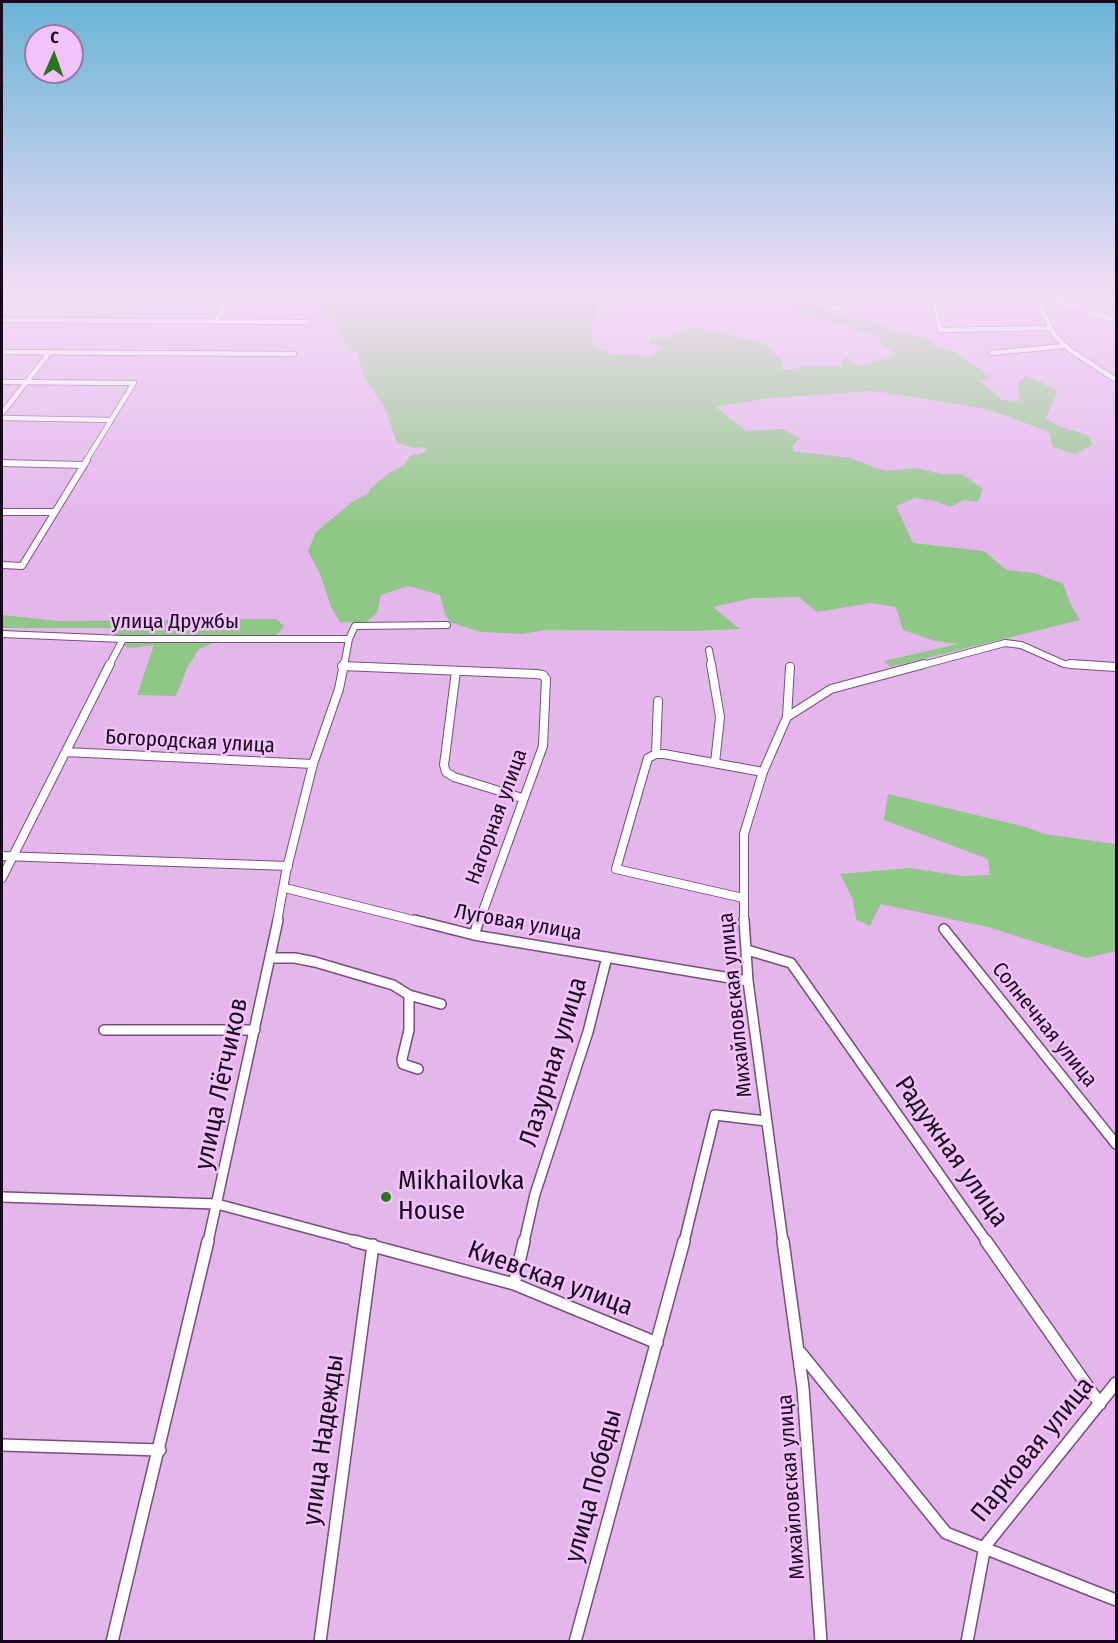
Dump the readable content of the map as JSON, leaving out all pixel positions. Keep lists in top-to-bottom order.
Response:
{
  "streets": {
    "street": [
      "улица Дружбы",
      "Богородская улица",
      "Нагорная улица",
      "Луговая улица",
      "Михайловская улица",
      "Солнечная улица",
      "Лазурная улица",
      "улица Лётчиков",
      "Радужная улица",
      "Киевская улица",
      "улица Надежды",
      "Парковая улица",
      "улица Победы"
    ]
  },
  "crossings": [
    ["улица Дружбы", "улица Лётчиков"],
    ["Богородская улица", "улица Лётчиков"],
    ["Нагорная улица", "Луговая улица"],
    ["Луговая улица", "Михайловская улица"],
    ["Луговая улица", "Лазурная улица"],
    ["Луговая улица", "улица Лётчиков"],
    ["Михайловская улица", "Радужная улица"],
    ["Михайловская улица", "улица Победы"],
    ["Лазурная улица", "Киевская улица"],
    ["улица Лётчиков", "Киевская улица"],
    ["Радужная улица", "Парковая улица"],
    ["Киевская улица", "улица Надежды"],
    ["Киевская улица", "улица Победы"]
  ],
  "places": ["Mikhailovka House"],
  "north": "top"
}
